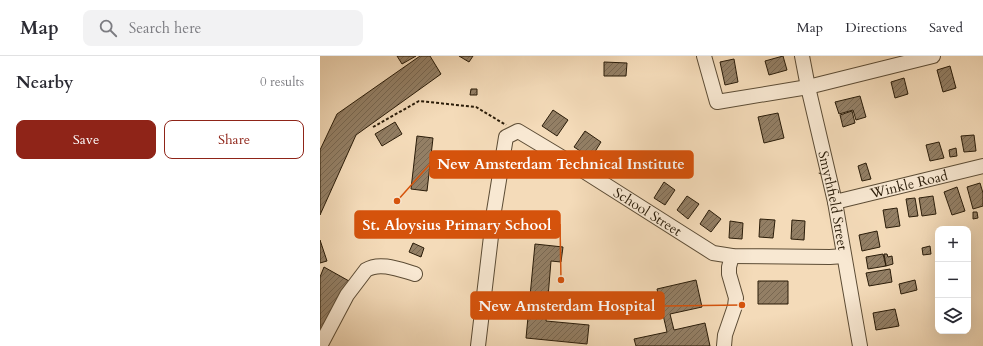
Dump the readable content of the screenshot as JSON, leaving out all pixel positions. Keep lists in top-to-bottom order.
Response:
{
  "streets": {
    "street": ["Winkle Road", "Smythfield Street", "School Street"]
  },
  "crossings": [
    ["Winkle Road", "Smythfield Street"],
    ["Smythfield Street", "School Street"]
  ],
  "places": ["New Amsterdam Technical Institute", "St. Aloysius Primary School", "New Amsterdam Hospital"],
  "page": {
    "header": "Map",
    "search": "Search here",
    "nav": ["Map", "Directions", "Saved"],
    "heading": ["Nearby", "0 results"],
    "buttons": ["Save", "Share"],
    "map_buttons": ["+", "−"]
  }
}
